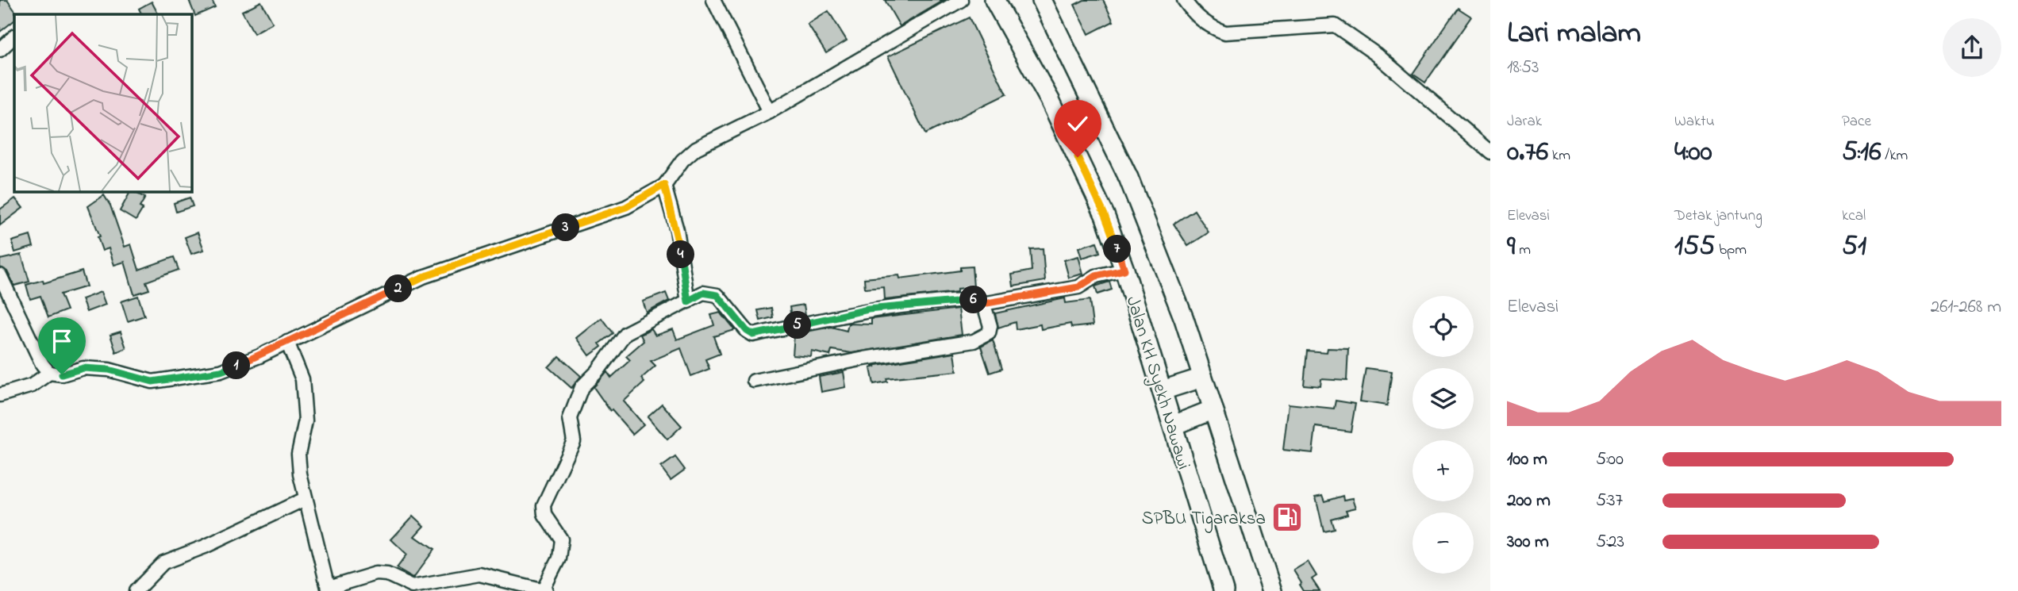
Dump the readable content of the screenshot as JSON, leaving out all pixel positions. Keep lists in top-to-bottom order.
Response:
{
  "streets": {
    "main road": ["Jalan KH Syekh Nawawi"]
  },
  "places": {
    "fuel station": ["SPBU Tigaraksa"]
  },
  "page": {
    "heading": ["Lari malam", "18:53"],
    "stats": [
      ["Jarak", "0.76 km"],
      ["Waktu", "4:00"],
      ["Pace", "5:16 /km"],
      ["Elevasi", "9 m"],
      ["Detak jantung", "155 bpm"],
      ["kcal", "51"]
    ],
    "pins": [
      "3",
      "7",
      "4",
      "2",
      "6",
      "5",
      "1"
    ],
    "chart": ["Elevasi", "261–268 m"],
    "map_buttons": ["+", "−"],
    "list": [
      {
        "name": "100 m",
        "note": "5:00"
      },
      {
        "name": "200 m",
        "note": "5:37"
      },
      {
        "name": "300 m",
        "note": "5:23"
      }
    ]
  }
}
